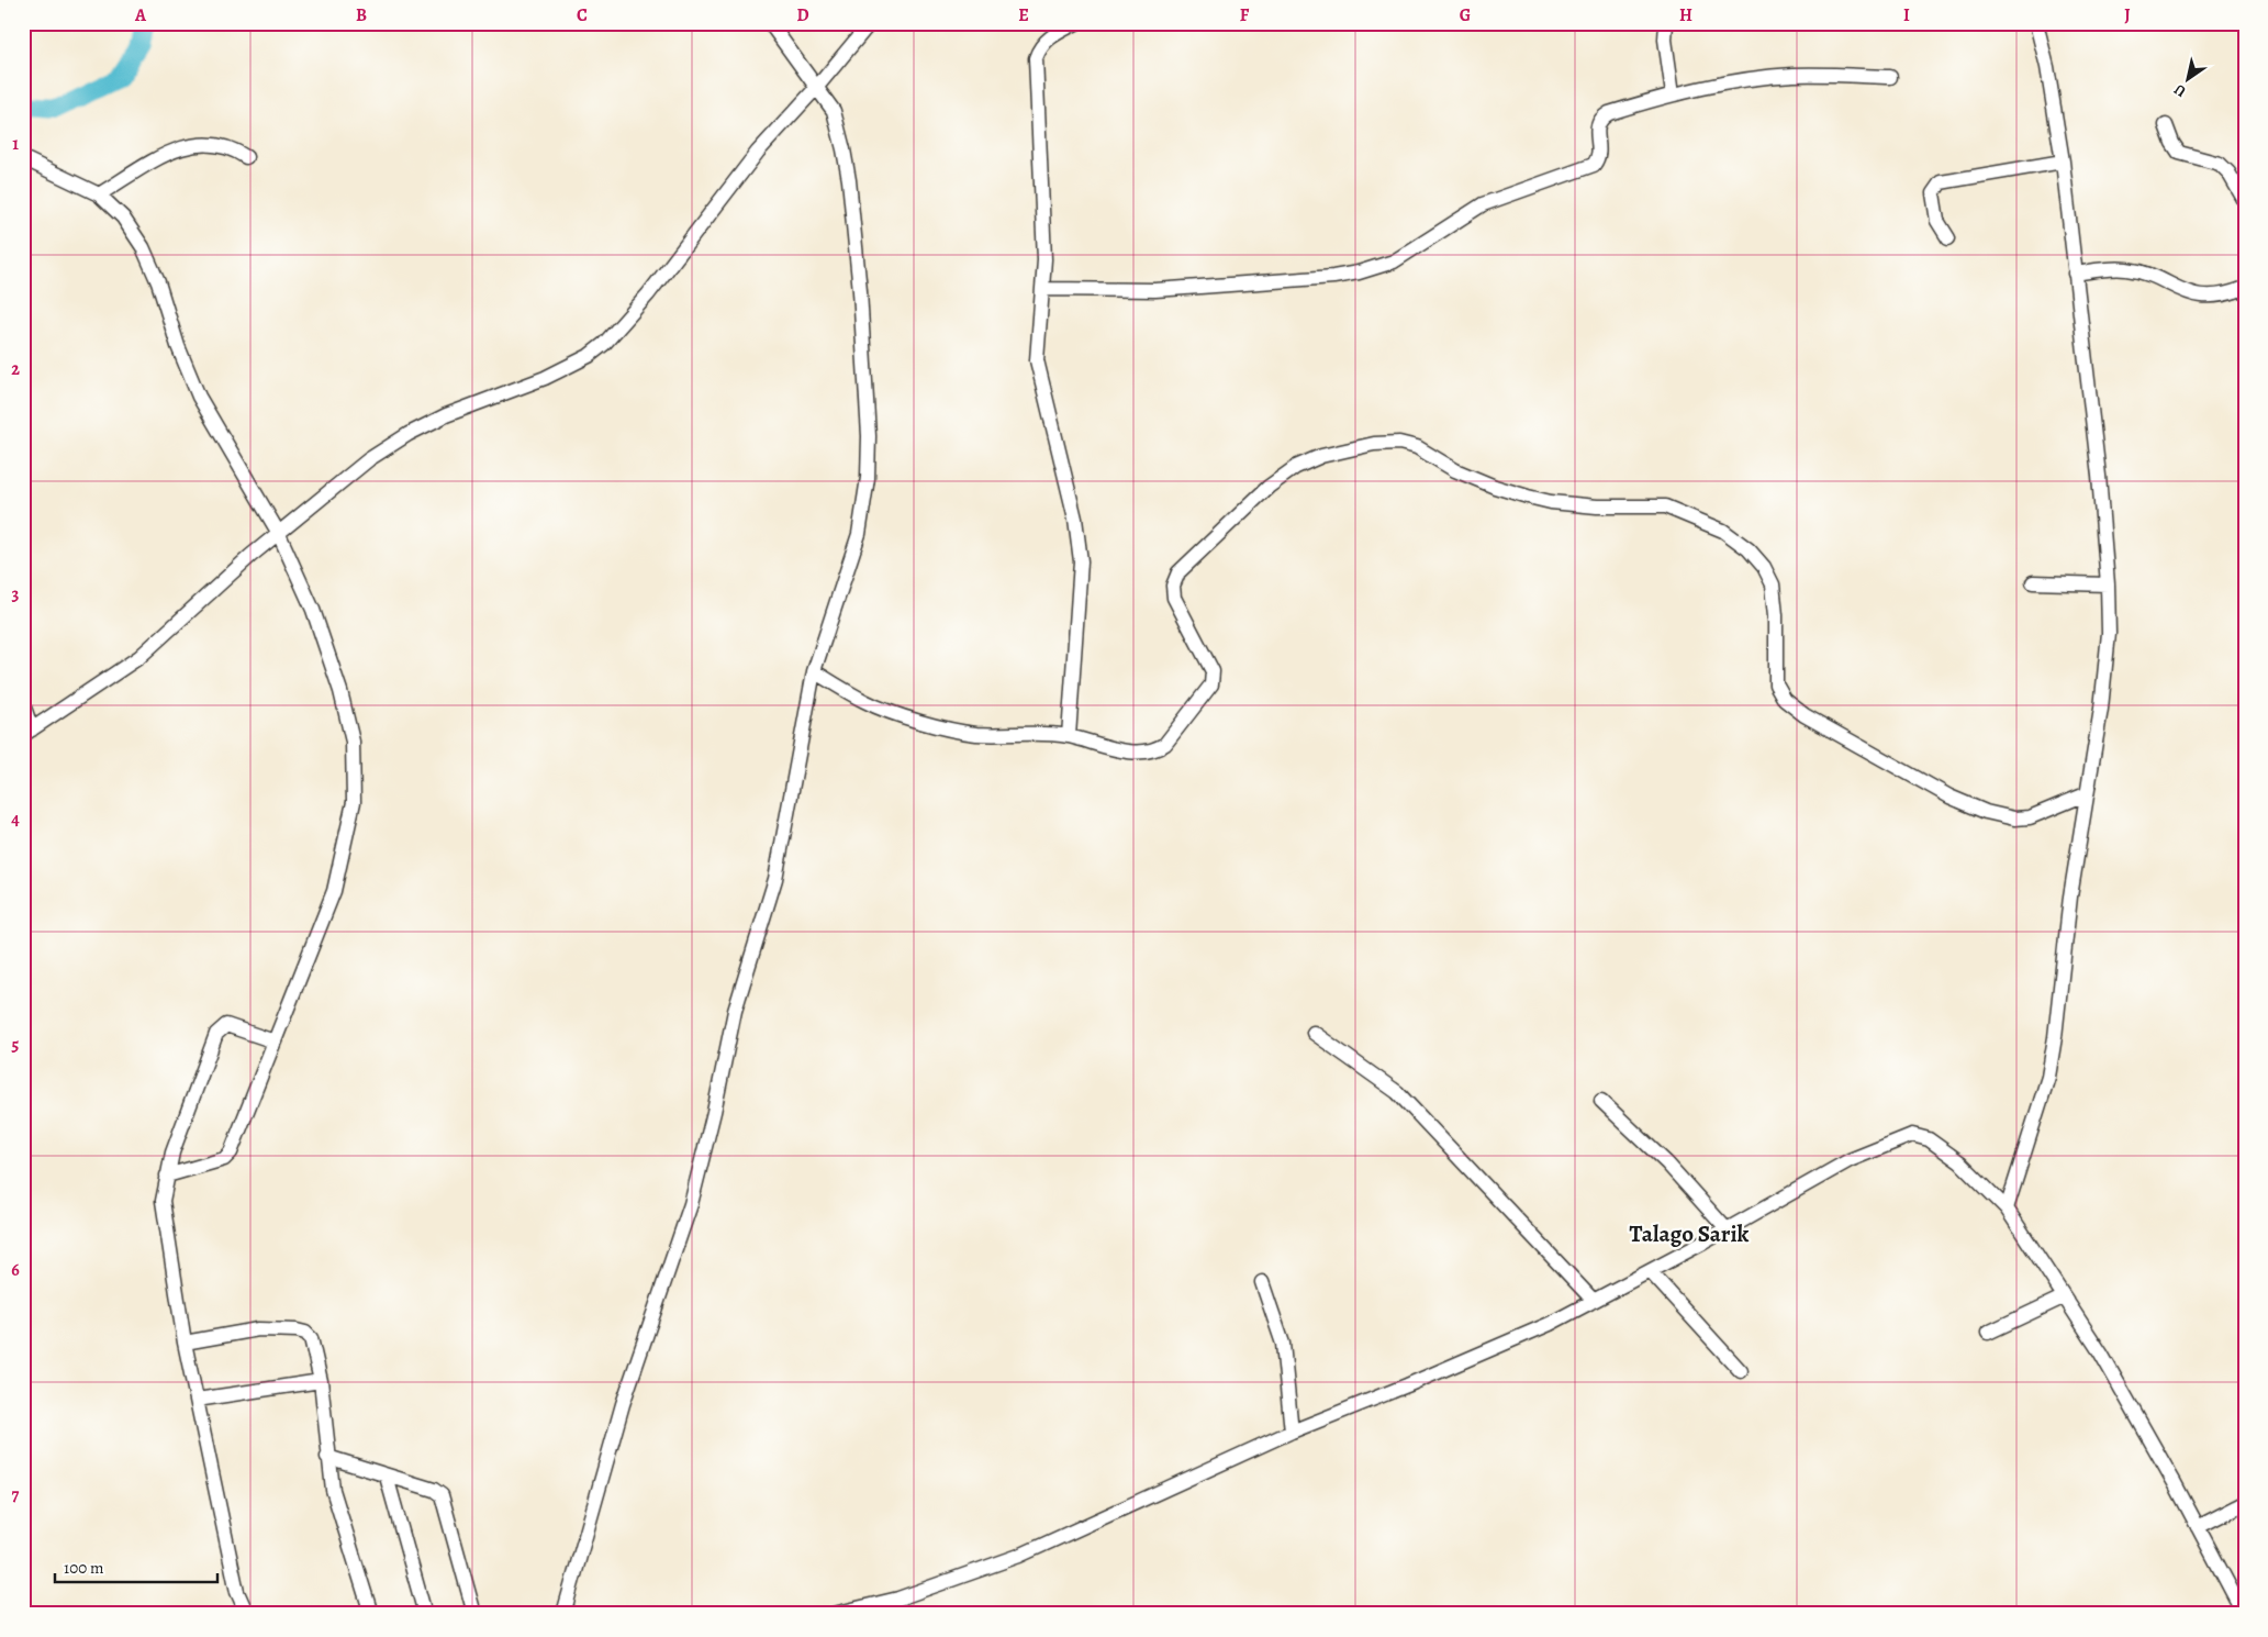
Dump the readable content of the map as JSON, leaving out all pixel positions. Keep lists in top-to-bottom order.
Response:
{
  "districts": ["Talago Sarik"],
  "scale_bar": "100 m",
  "north": "bottom left",
  "grid": {
    "columns": [
      "A",
      "B",
      "C",
      "D",
      "E",
      "F",
      "G",
      "H",
      "I",
      "J"
    ],
    "rows": [
      "1",
      "2",
      "3",
      "4",
      "5",
      "6",
      "7"
    ]
  }
}
